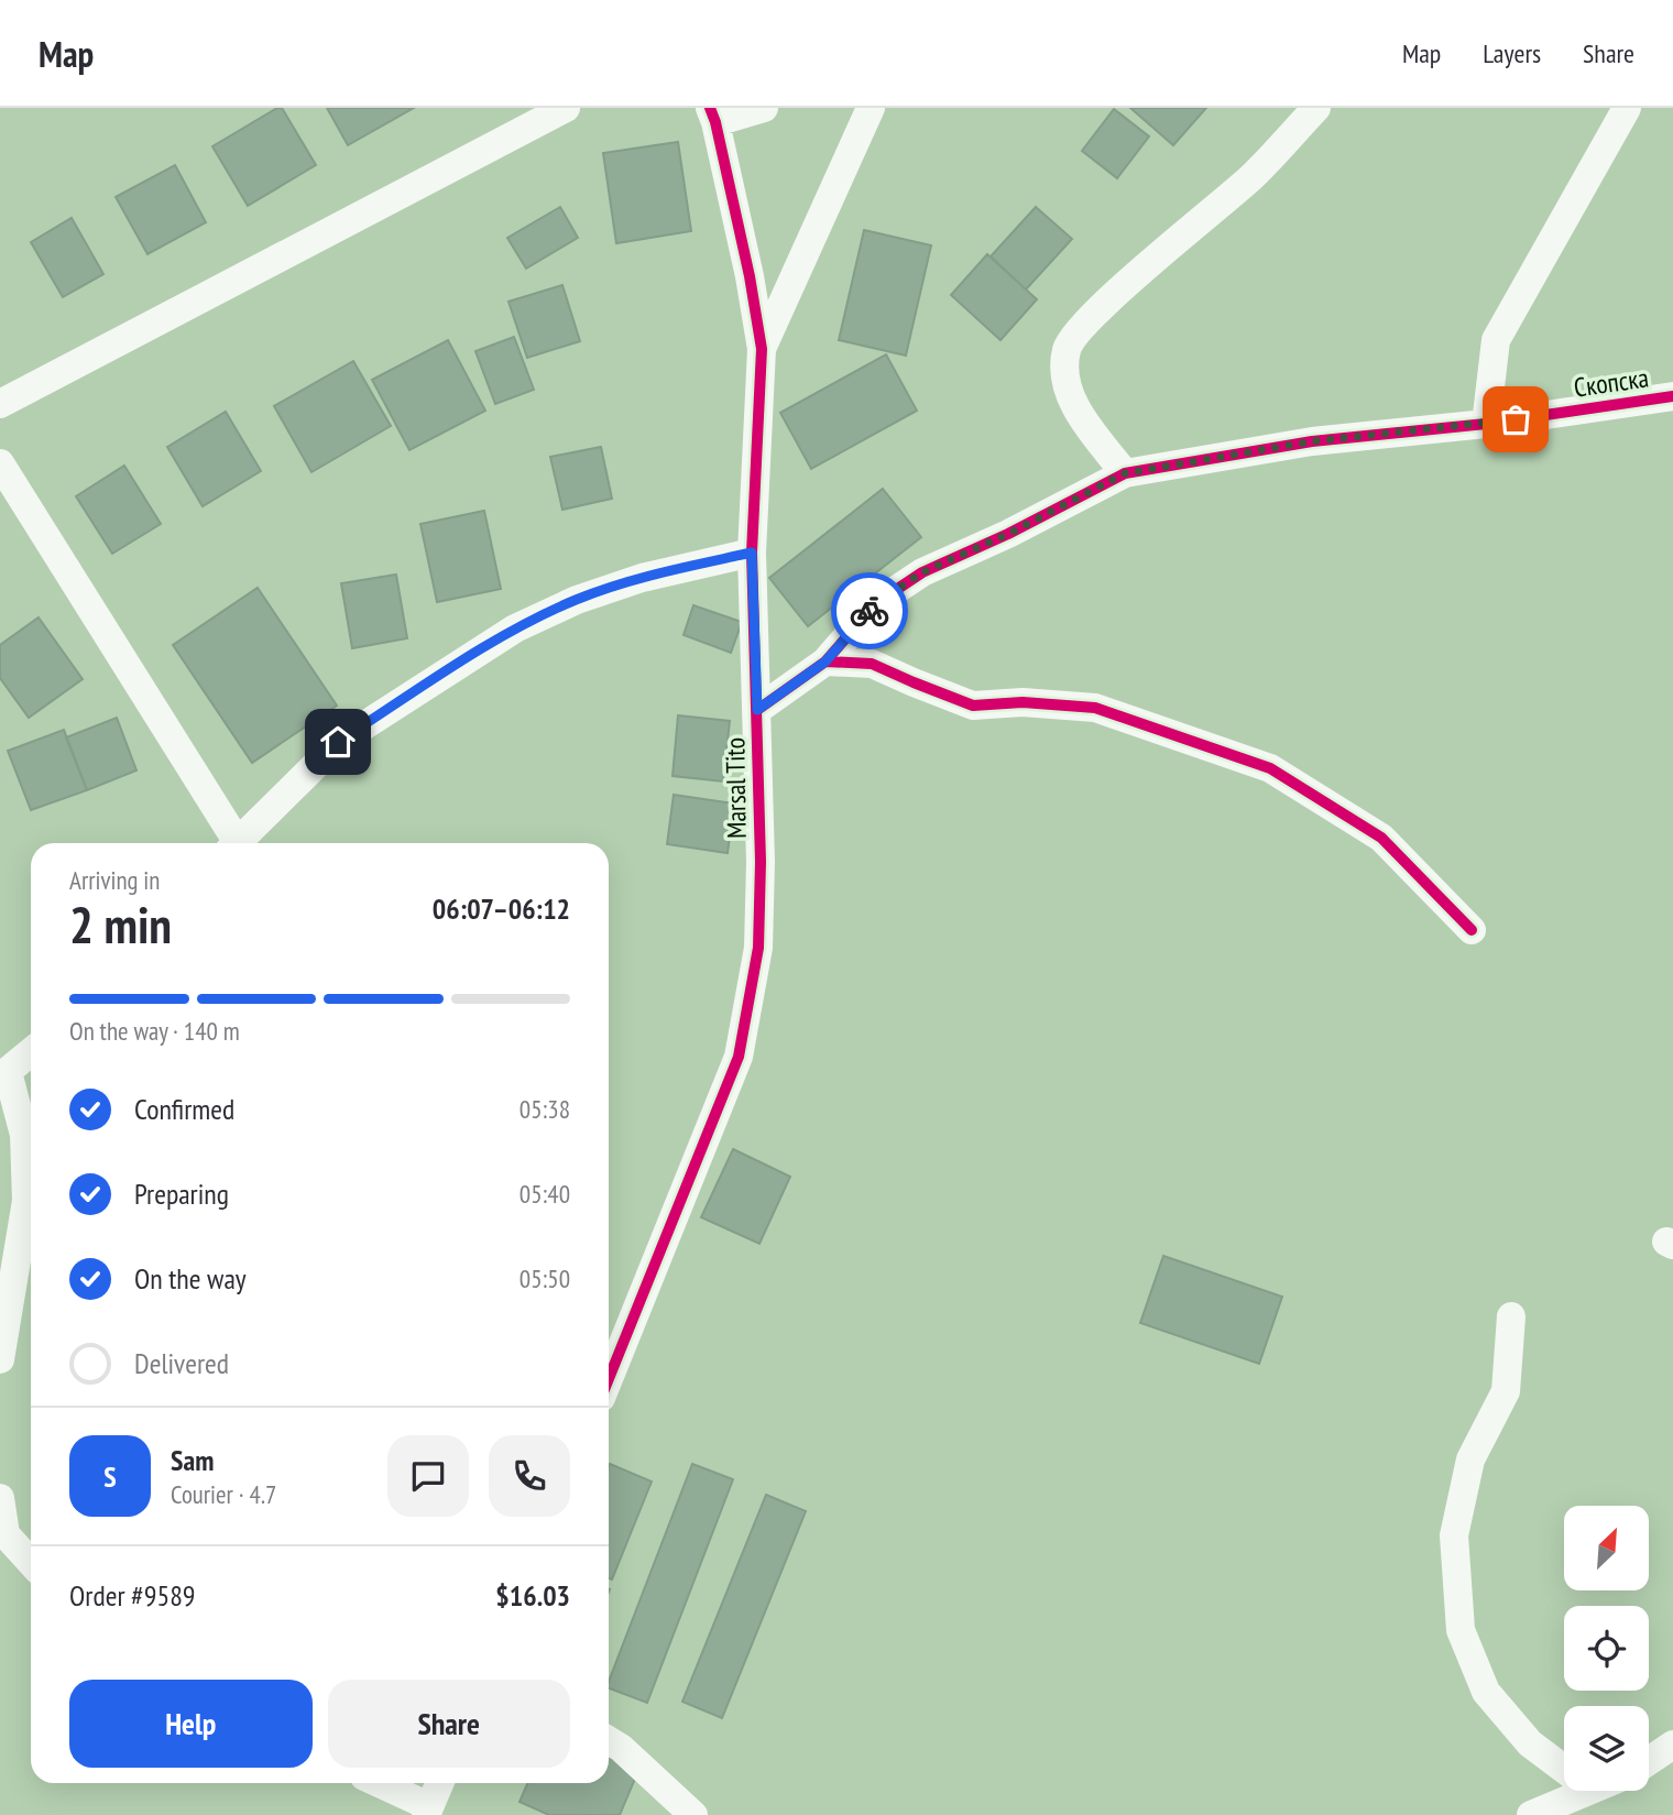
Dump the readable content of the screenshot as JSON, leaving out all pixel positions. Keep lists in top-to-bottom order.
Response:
{
  "streets": {
    "street": ["Скопска", "Marsal Tito"]
  },
  "crossings": [
    ["Скопска", "Marsal Tito"]
  ],
  "north": "top right",
  "page": {
    "header": "Map",
    "nav": ["Map", "Layers", "Share"],
    "heading": ["2 min", "Arriving in", "06:07–06:12"],
    "panel": [
      "Sam",
      "Courier · 4.7",
      "Order #9589",
      "$16.03"
    ],
    "bar": "On the way · 140 m",
    "list": [
      ["Confirmed", "05:38"],
      ["Preparing", "05:40"],
      ["On the way", "05:50"],
      "Delivered"
    ],
    "round": "S",
    "buttons": ["Help", "Share"]
  }
}
